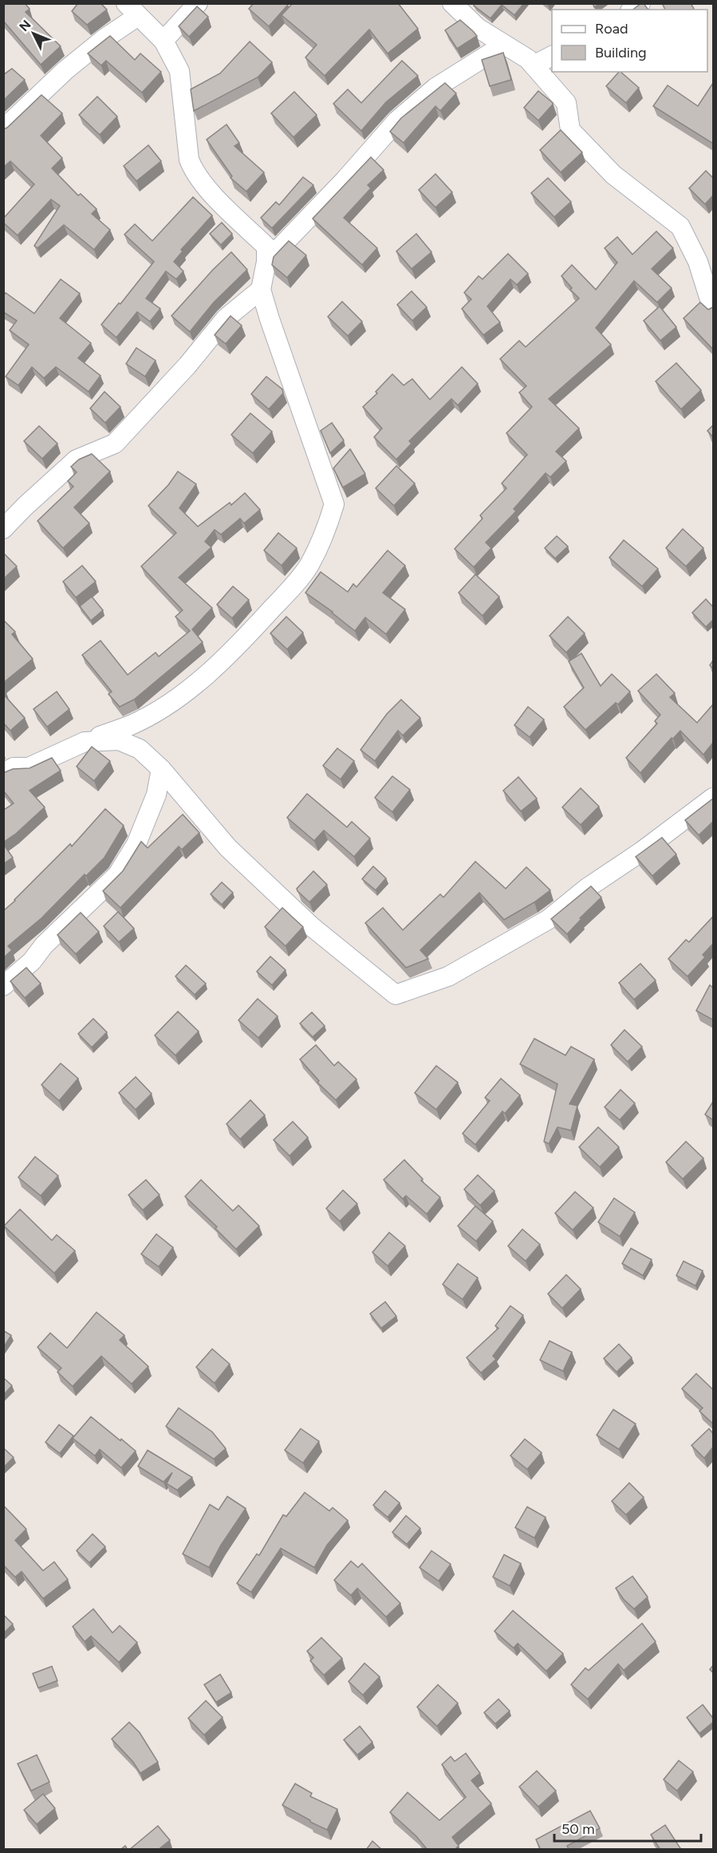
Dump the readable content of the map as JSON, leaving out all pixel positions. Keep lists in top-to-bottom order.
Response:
{
  "legend": ["Road", "Building"],
  "scale_bar": "50 m",
  "north": "top left"
}
